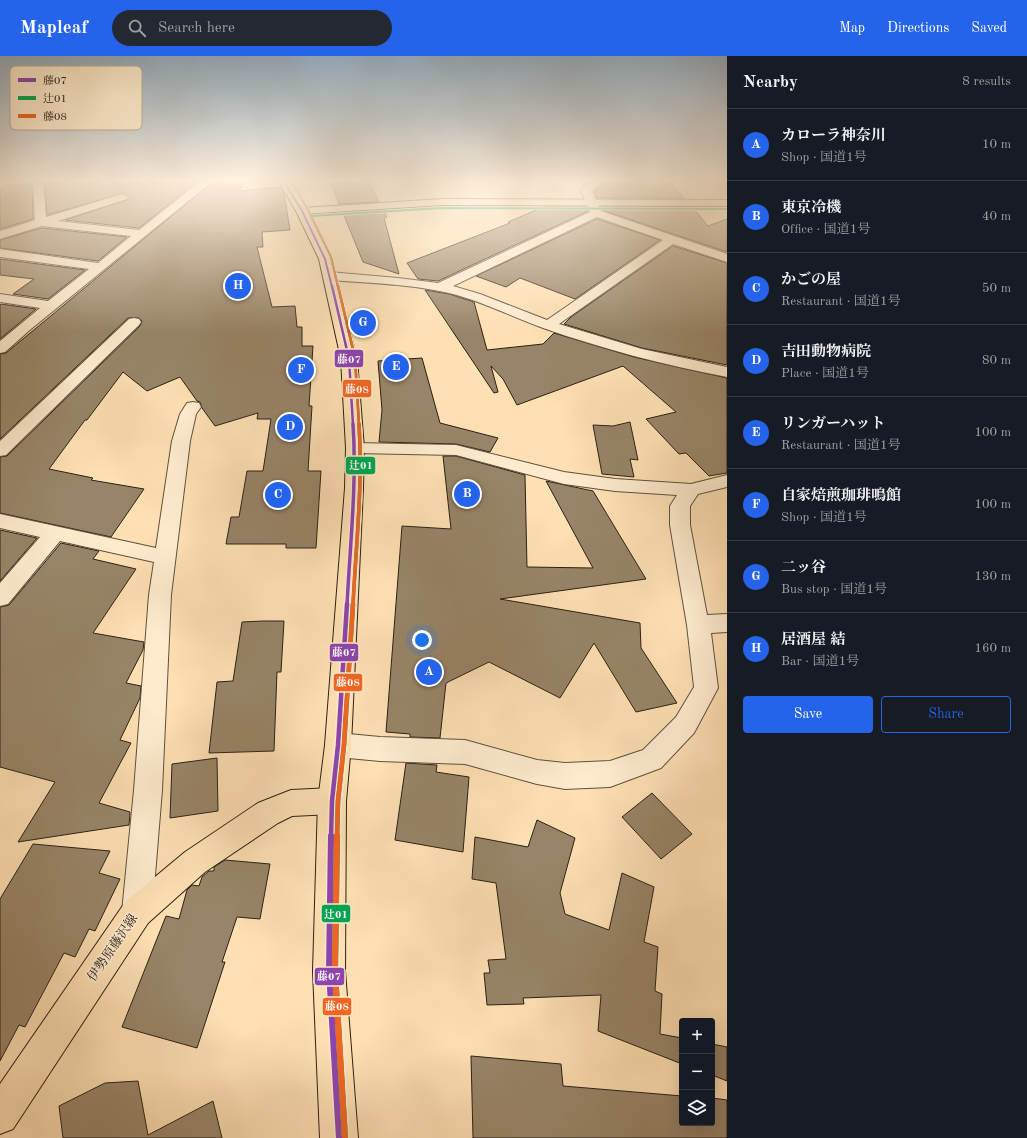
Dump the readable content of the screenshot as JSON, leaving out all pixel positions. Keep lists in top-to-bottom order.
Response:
{
  "streets": {
    "main road": ["伊勢原藤沢線"]
  },
  "lines": ["transit line 藤07", "transit line 辻01", "transit line 藤08"],
  "legend": ["藤07", "辻01", "藤08"],
  "page": {
    "header": "Mapleaf",
    "search": "Search here",
    "nav": ["Map", "Directions", "Saved"],
    "heading": ["Nearby", "8 results"],
    "list": [
      {
        "mark": "A",
        "name": "カローラ神奈川",
        "note": "Shop · 国道1号",
        "value": "10 m"
      },
      {
        "mark": "B",
        "name": "東京冷機",
        "note": "Office · 国道1号",
        "value": "40 m"
      },
      {
        "mark": "C",
        "name": "かごの屋",
        "note": "Restaurant · 国道1号",
        "value": "50 m"
      },
      {
        "mark": "D",
        "name": "吉田動物病院",
        "note": "Place · 国道1号",
        "value": "80 m"
      },
      {
        "mark": "E",
        "name": "リンガーハット",
        "note": "Restaurant · 国道1号",
        "value": "100 m"
      },
      {
        "mark": "F",
        "name": "自家焙煎珈琲鳴館",
        "note": "Shop · 国道1号",
        "value": "100 m"
      },
      {
        "mark": "G",
        "name": "二ッ谷",
        "note": "Bus stop · 国道1号",
        "value": "130 m"
      },
      {
        "mark": "H",
        "name": "居酒屋 結",
        "note": "Bar · 国道1号",
        "value": "160 m"
      }
    ],
    "pins": [
      "H",
      "G",
      "E",
      "F",
      "D",
      "B",
      "C",
      "A"
    ],
    "buttons": ["Save", "Share"],
    "map_buttons": ["+", "−"]
  }
}
